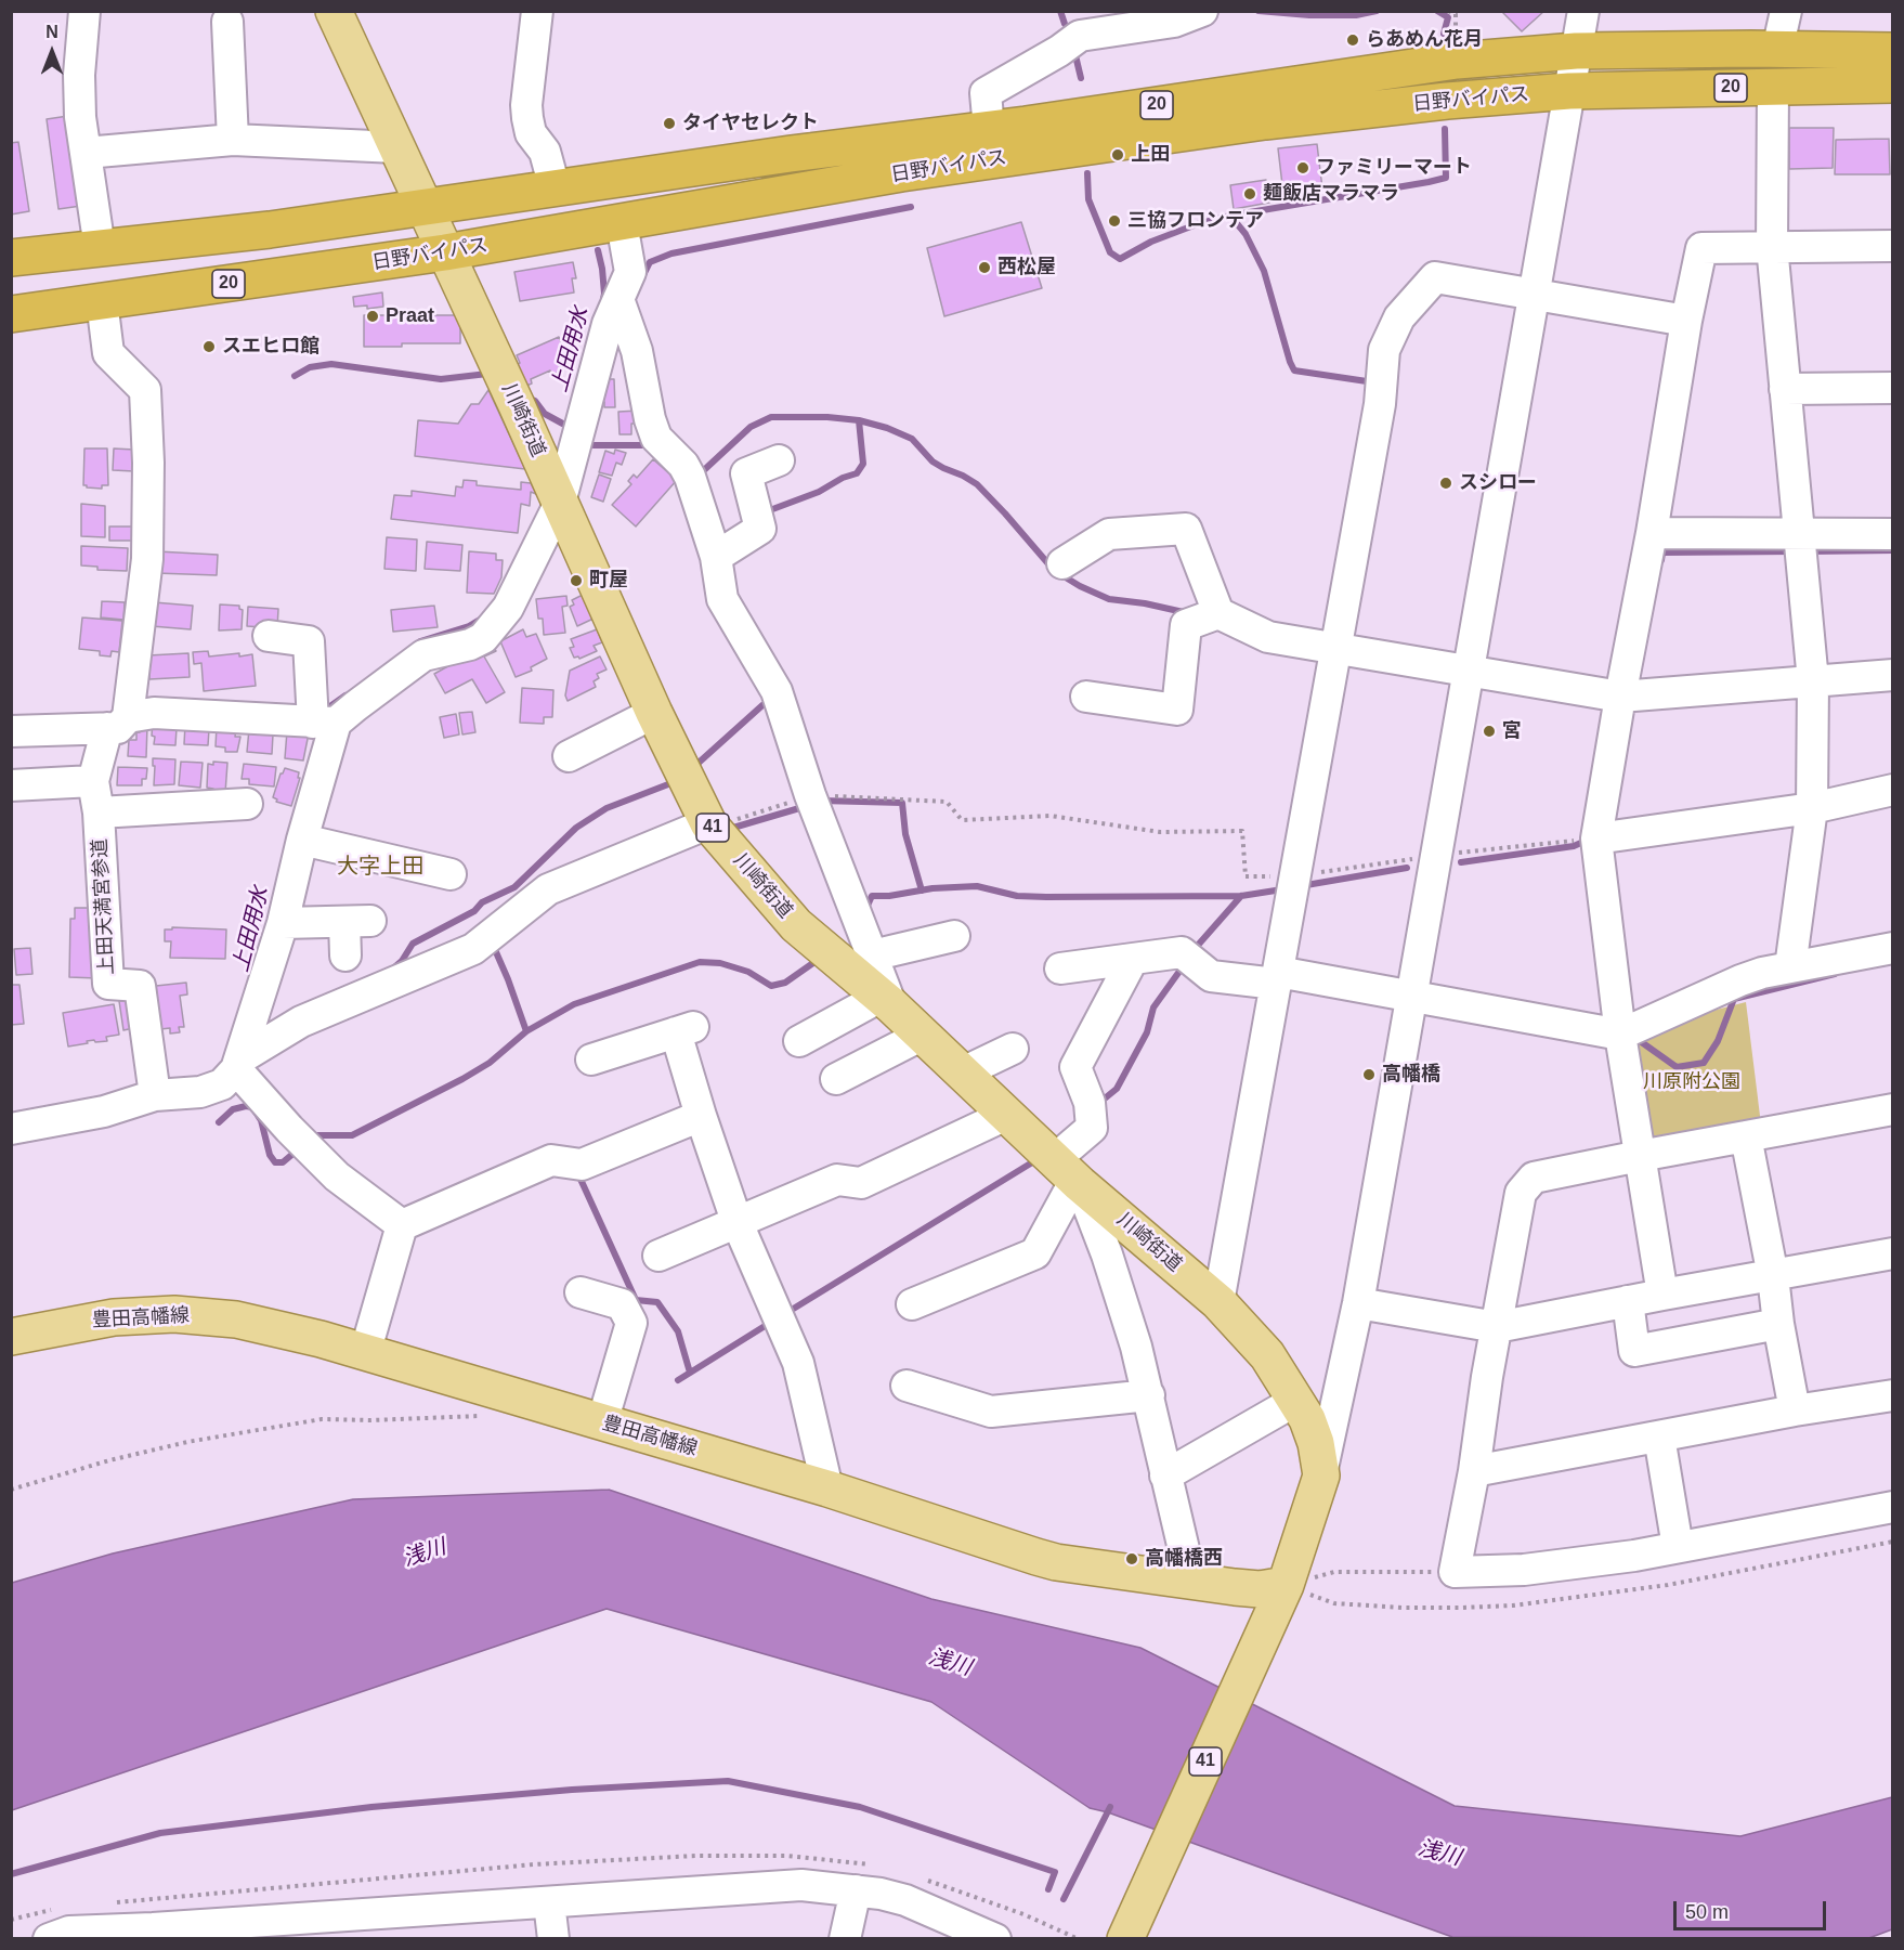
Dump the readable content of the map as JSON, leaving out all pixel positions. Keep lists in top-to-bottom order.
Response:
{
  "streets": {
    "highway": ["20", "日野バイパス"],
    "main road": ["川崎街道", "41", "豊田高幡線"],
    "street": ["上田天満宮参道"]
  },
  "crossings": [
    ["日野バイパス", "川崎街道"],
    ["日野バイパス", "上田天満宮参道"],
    ["川崎街道", "41"],
    ["川崎街道", "豊田高幡線"],
    ["41", "豊田高幡線"]
  ],
  "districts": ["大字上田"],
  "water": ["上田用水", "浅川"],
  "parks": ["川原附公園"],
  "places": [
    "らあめん花月",
    "タイヤセレクト",
    "上田",
    "ファミリーマート",
    "麺飯店マラマラ",
    "三協フロンテア",
    "西松屋",
    "Praat",
    "スエヒロ館",
    "スシロー",
    "町屋",
    "宮",
    "高幡橋",
    "高幡橋西"
  ],
  "scale_bar": "50 m",
  "north": "top"
}
